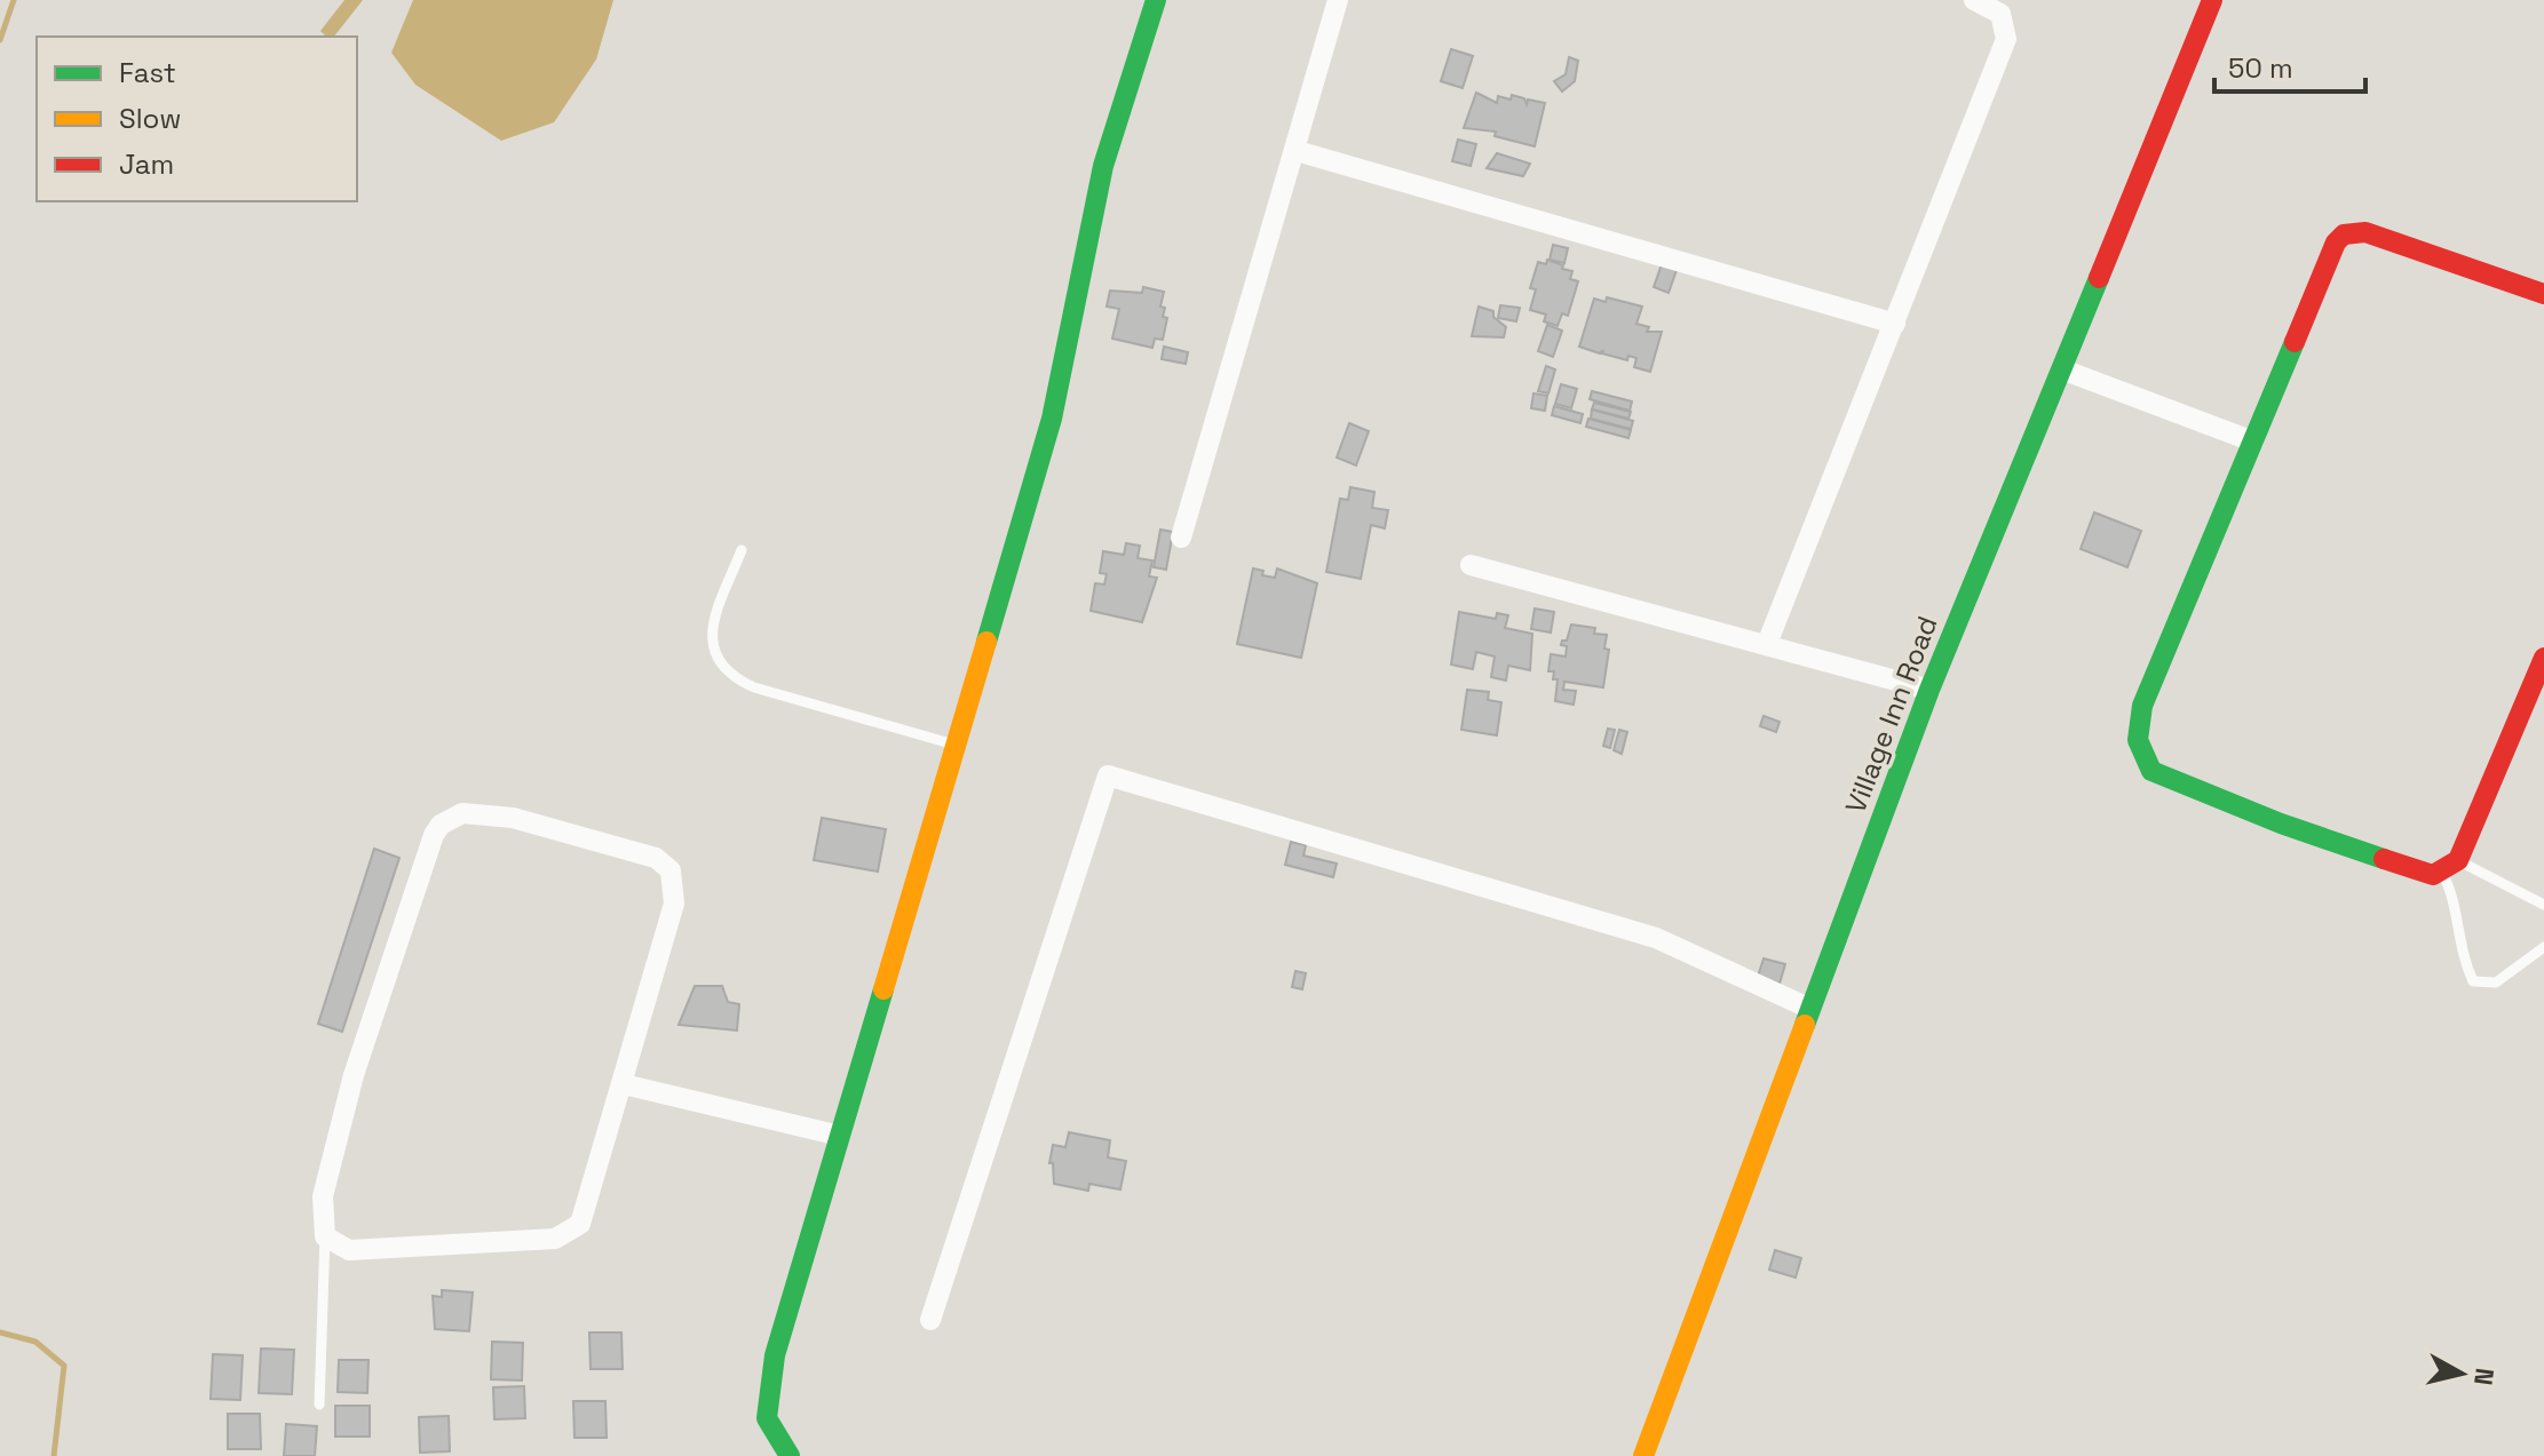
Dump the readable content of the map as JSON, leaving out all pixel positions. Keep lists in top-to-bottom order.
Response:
{
  "streets": {
    "street": ["Village Inn Road"]
  },
  "legend": ["Fast", "Slow", "Jam"],
  "scale_bar": "50 m",
  "north": "right"
}
